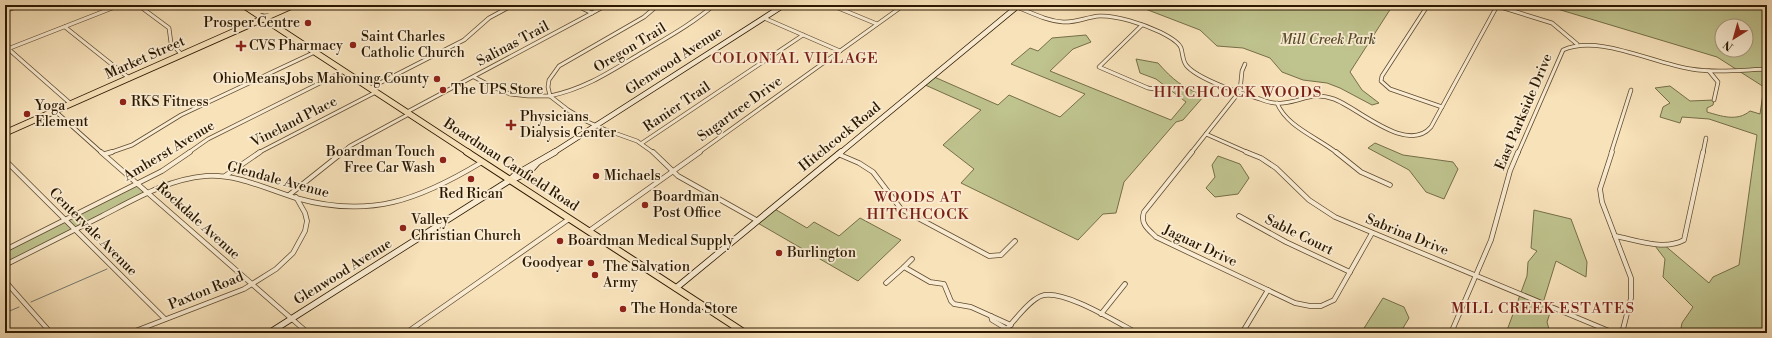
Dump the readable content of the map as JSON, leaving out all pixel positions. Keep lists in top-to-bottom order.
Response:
{
  "streets": {
    "main road": ["Market Street", "Boardman Canfield Road"],
    "street": [
      "Salinas Trail",
      "Oregon Trail",
      "Glenwood Avenue",
      "Ranier Trail",
      "Sugartree Drive",
      "East Parkside Drive",
      "Vineland Place",
      "Hitchcock Road",
      "Amherst Avenue",
      "Glendale Avenue",
      "Rockdale Avenue",
      "Centervale Avenue",
      "Sable Court",
      "Sabrina Drive",
      "Jaguar Drive",
      "Paxton Road"
    ]
  },
  "crossings": [
    ["Salinas Trail", "Oregon Trail"],
    ["Salinas Trail", "Boardman Canfield Road"],
    ["Salinas Trail", "Glendale Avenue"],
    ["Market Street", "Boardman Canfield Road"],
    ["Market Street", "Rockdale Avenue"],
    ["Glenwood Avenue", "Boardman Canfield Road"],
    ["Glenwood Avenue", "Rockdale Avenue"],
    ["Sugartree Drive", "Boardman Canfield Road"],
    ["East Parkside Drive", "Sabrina Drive"],
    ["Vineland Place", "Boardman Canfield Road"],
    ["Vineland Place", "Glendale Avenue"],
    ["Hitchcock Road", "Boardman Canfield Road"],
    ["Amherst Avenue", "Boardman Canfield Road"],
    ["Amherst Avenue", "Rockdale Avenue"],
    ["Amherst Avenue", "Centervale Avenue"],
    ["Boardman Canfield Road", "Glendale Avenue"],
    ["Glendale Avenue", "Rockdale Avenue"],
    ["Glendale Avenue", "Centervale Avenue"],
    ["Glendale Avenue", "Paxton Road"],
    ["Rockdale Avenue", "Paxton Road"],
    ["Centervale Avenue", "Paxton Road"],
    ["Sable Court", "Jaguar Drive"],
    ["Sabrina Drive", "Jaguar Drive"]
  ],
  "districts": [
    "COLONIAL VILLAGE",
    "HITCHCOCK WOODS",
    "WOODS AT HITCHCOCK",
    "MILL CREEK ESTATES"
  ],
  "parks": ["Mill Creek Park"],
  "places": {
    "other": [
      "Prosper Centre",
      "Saint Charles Catholic Church",
      "OhioMeansJobs Mahoning County",
      "The UPS Store",
      "RKS Fitness",
      "Yoga Element",
      "Boardman Touch Free Car Wash",
      "Michaels",
      "Red Rican",
      "Boardman Post Office",
      "Valley Christian Church",
      "Boardman Medical Supply",
      "Burlington",
      "Goodyear",
      "The Salvation Army",
      "The Honda Store"
    ],
    "health": ["CVS Pharmacy", "Physicians Dialysis Center"]
  },
  "north": "bottom left"
}
